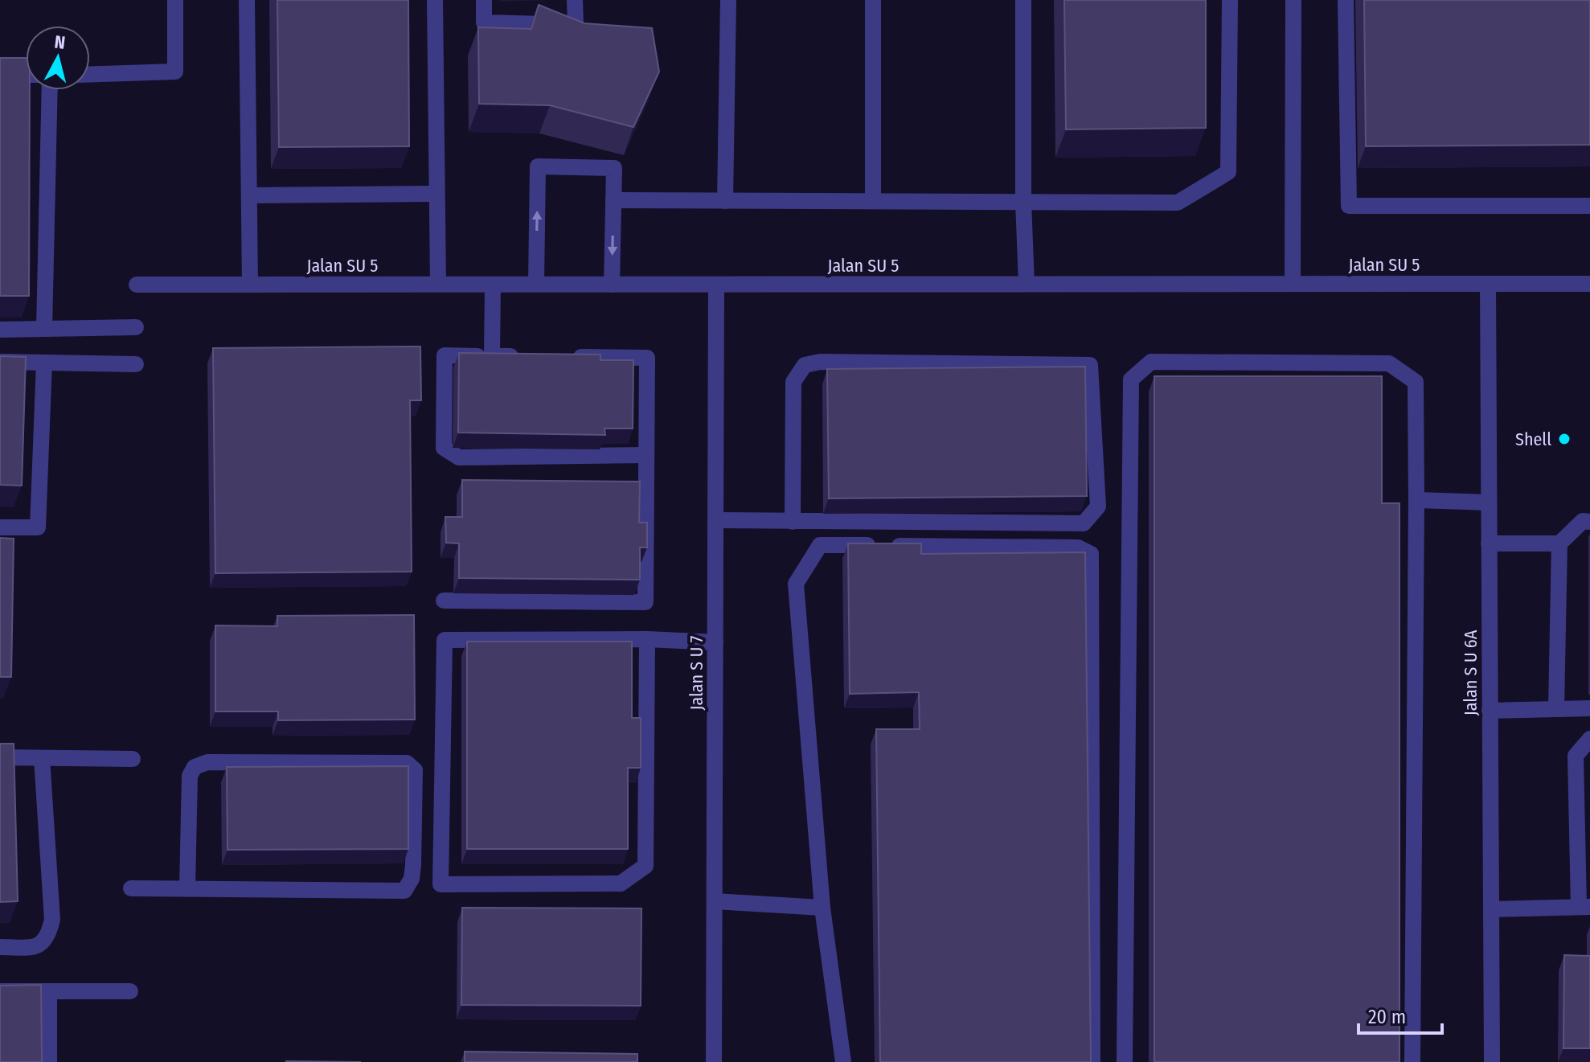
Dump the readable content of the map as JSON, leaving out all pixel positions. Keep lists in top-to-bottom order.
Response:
{
  "streets": {
    "street": ["Jalan SU 5", "Jalan S U 7", "Jalan S U 6A"]
  },
  "crossings": [
    ["Jalan SU 5", "Jalan S U 7"],
    ["Jalan SU 5", "Jalan S U 6A"]
  ],
  "places": ["Shell"],
  "scale_bar": "20 m",
  "north": "top"
}
